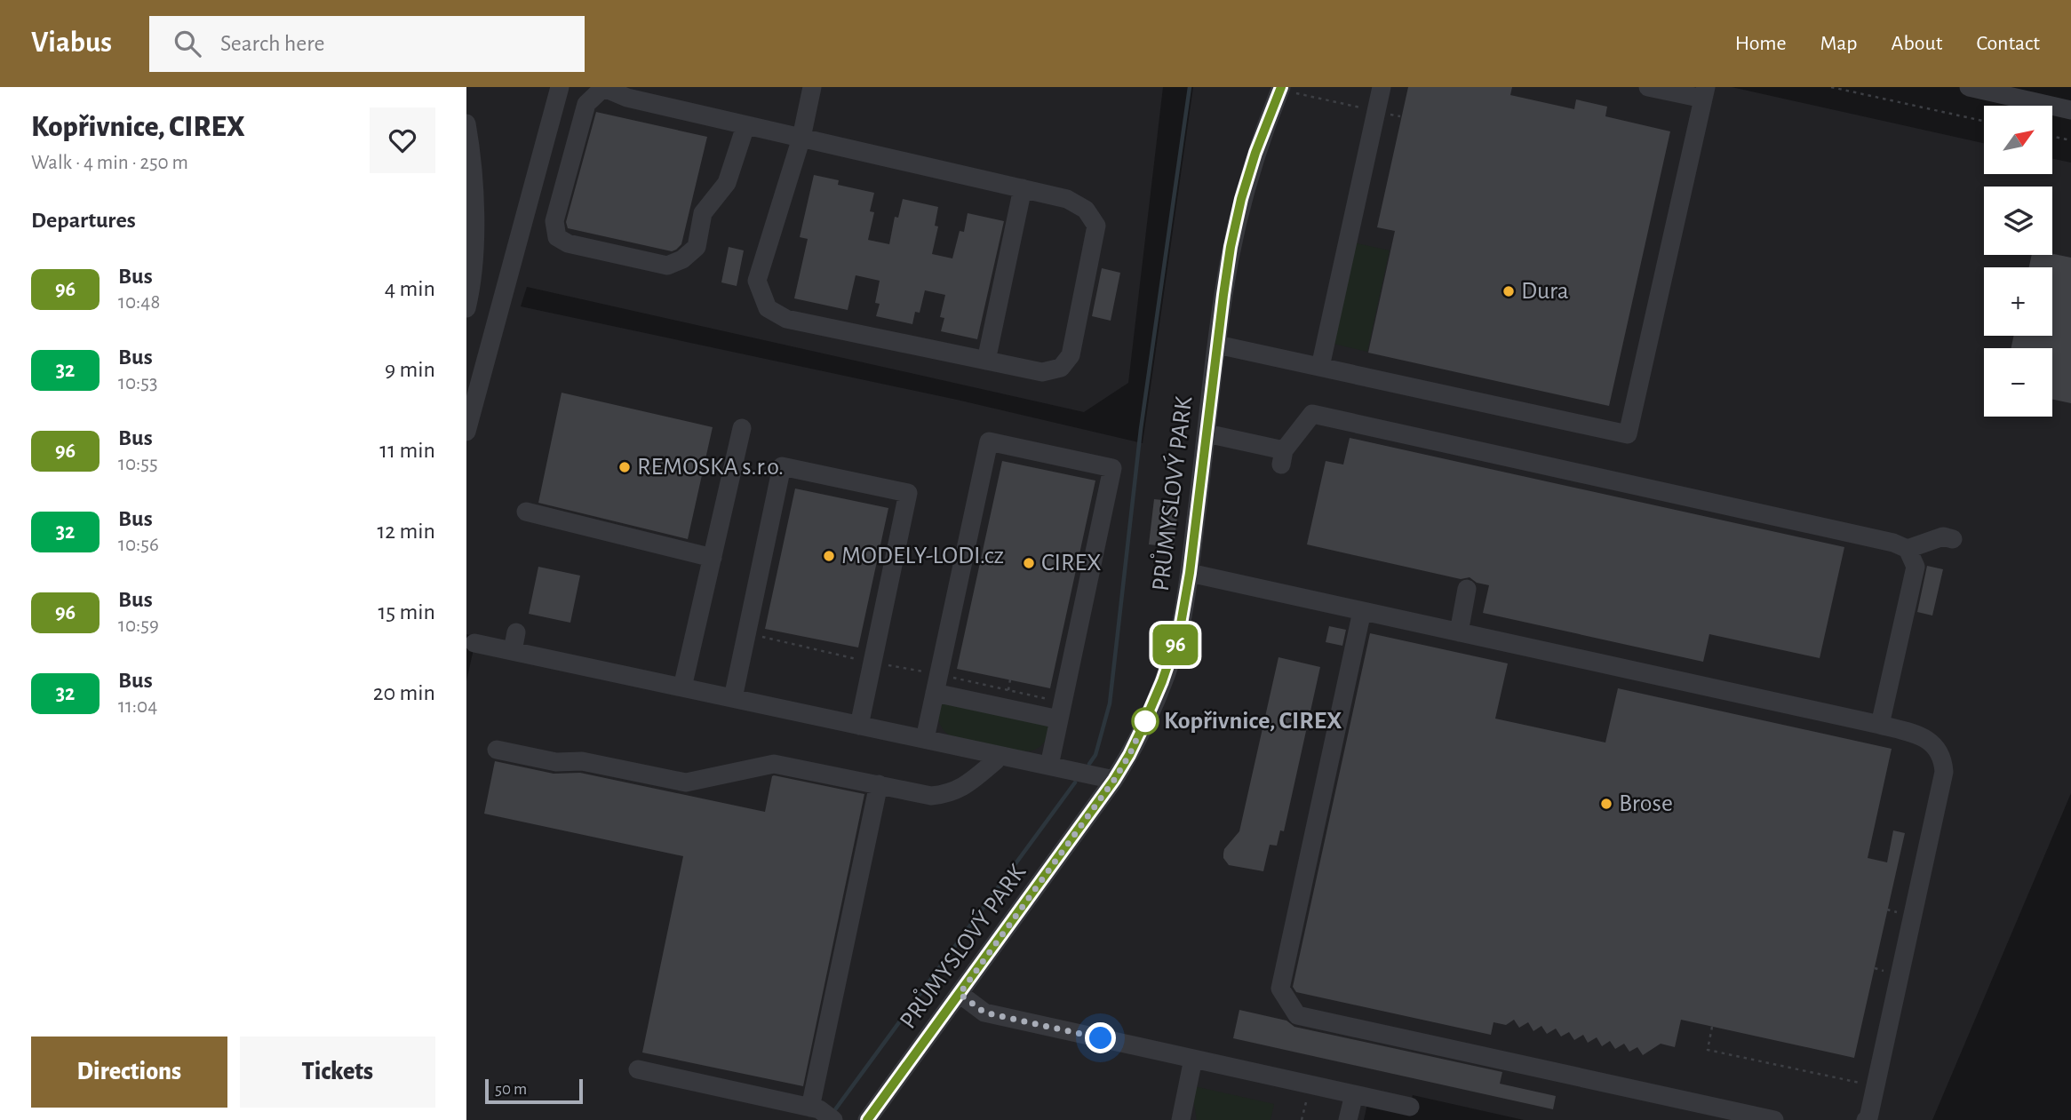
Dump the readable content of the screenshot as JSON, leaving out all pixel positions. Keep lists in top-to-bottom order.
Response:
{
  "streets": {
    "street": ["PRŮMYSLOVÝ PARK"]
  },
  "places": [
    "Dura",
    "REMOSKA s.r.o.",
    "MODELY-LODI.cz",
    "CIREX",
    "Kopřivnice, CIREX",
    "Brose"
  ],
  "lines": ["bus line 96"],
  "scale_bar": "50 m",
  "north": "top right",
  "page": {
    "header": "Viabus",
    "search": "Search here",
    "nav": [
      "Home",
      "Map",
      "About",
      "Contact"
    ],
    "heading": [
      ["Kopřivnice, CIREX", "Walk · 4 min · 250 m"],
      "Departures"
    ],
    "on_map": "96",
    "map_buttons": ["+", "−"],
    "list": [
      {
        "mark": "96",
        "name": "Bus",
        "note": "10:48",
        "value": "4 min"
      },
      {
        "mark": "32",
        "name": "Bus",
        "note": "10:53",
        "value": "9 min"
      },
      {
        "mark": "96",
        "name": "Bus",
        "note": "10:55",
        "value": "11 min"
      },
      {
        "mark": "32",
        "name": "Bus",
        "note": "10:56",
        "value": "12 min"
      },
      {
        "mark": "96",
        "name": "Bus",
        "note": "10:59",
        "value": "15 min"
      },
      {
        "mark": "32",
        "name": "Bus",
        "note": "11:04",
        "value": "20 min"
      }
    ],
    "buttons": ["Directions", "Tickets"],
    "scale": "50 m"
  }
}
